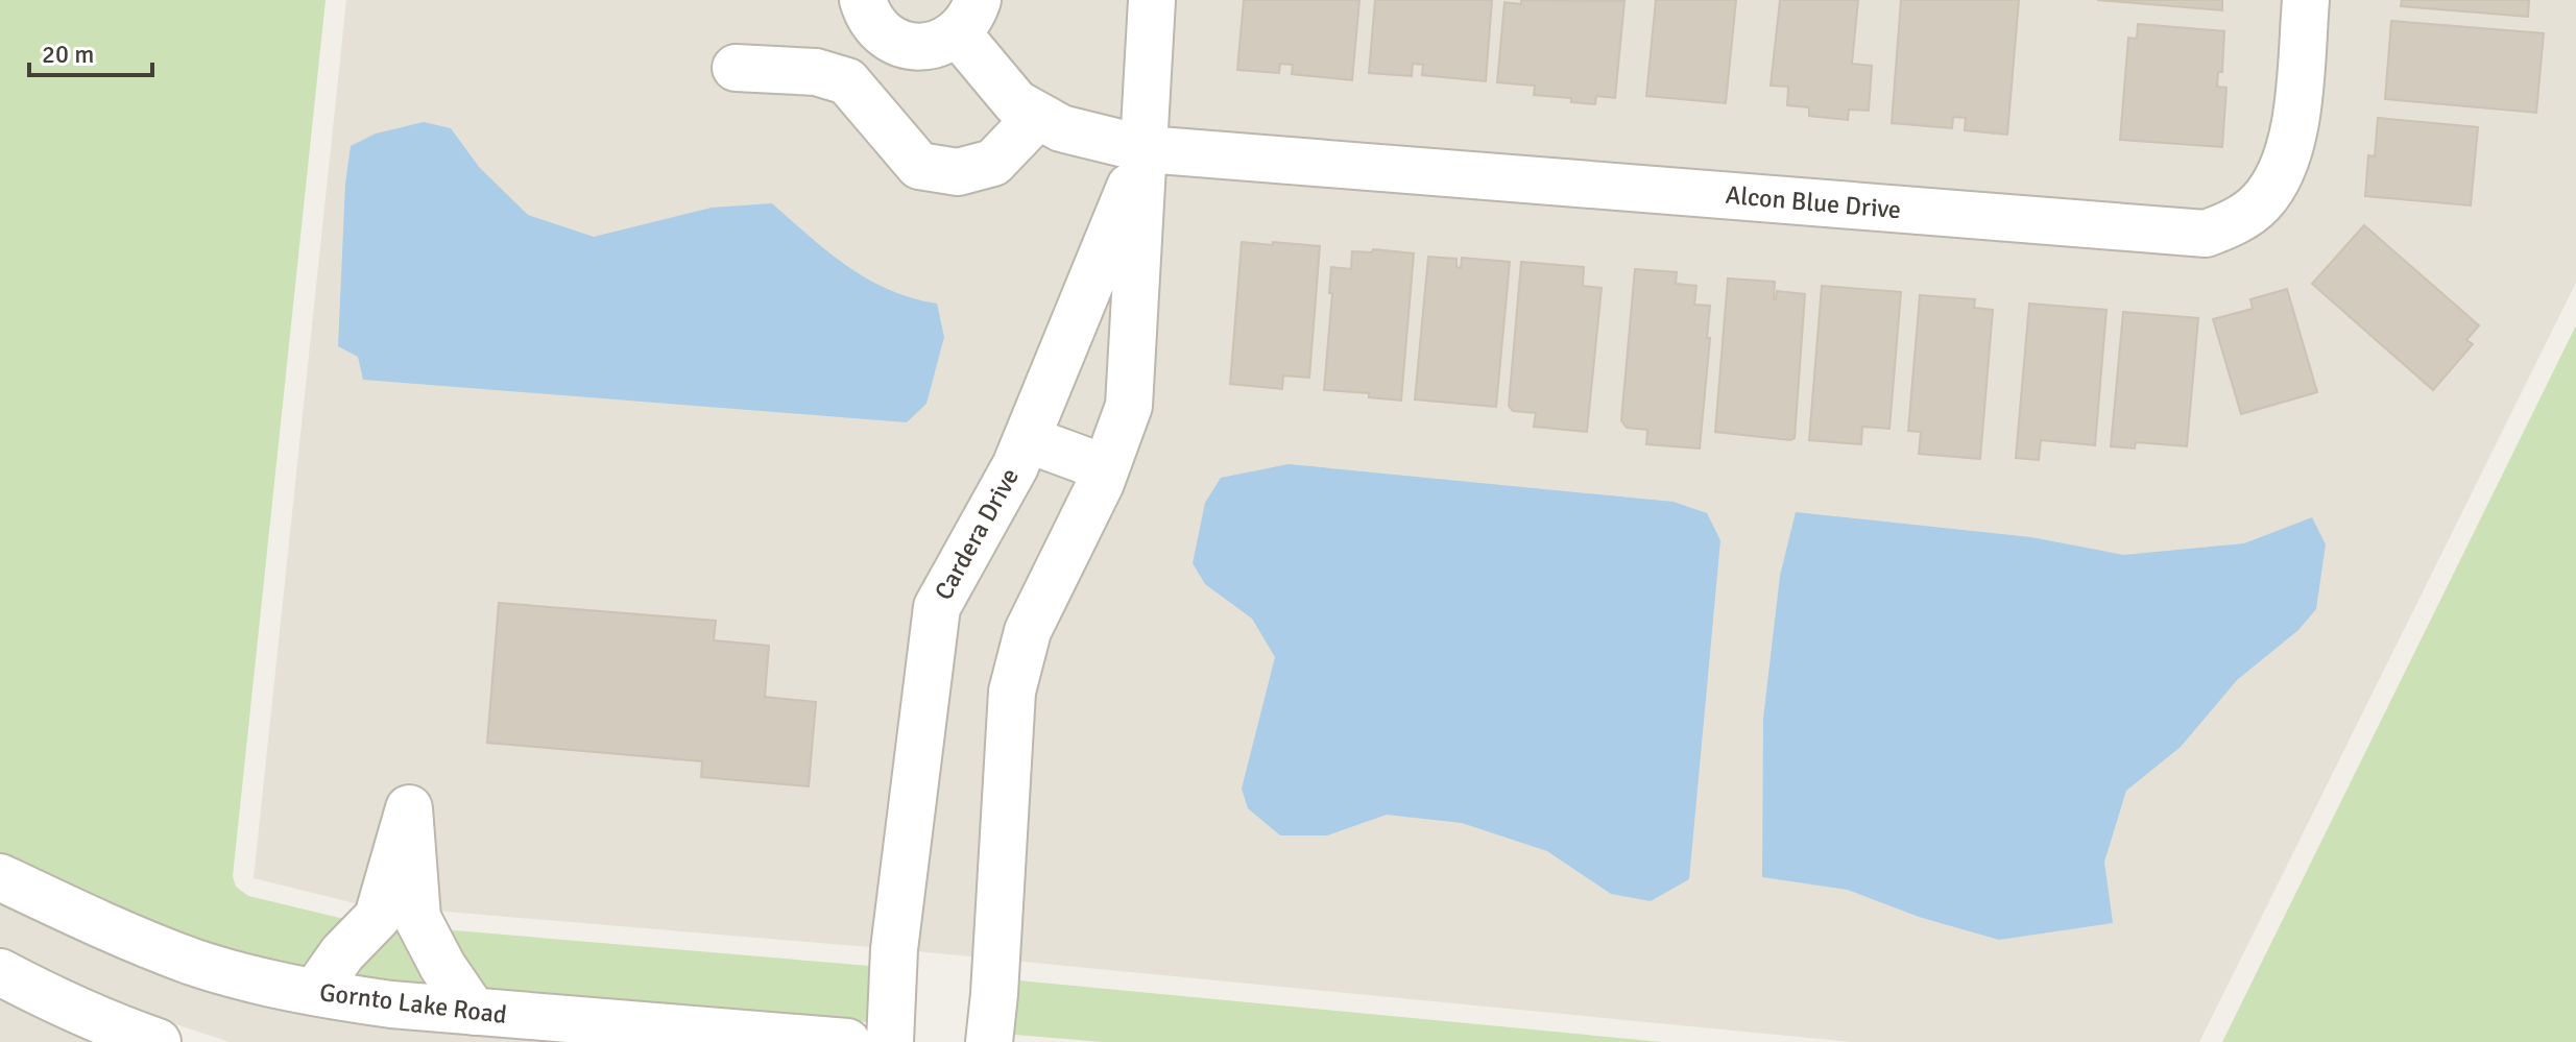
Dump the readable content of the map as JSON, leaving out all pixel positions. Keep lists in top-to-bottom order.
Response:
{
  "streets": {
    "street": ["Alcon Blue Drive", "Cardera Drive", "Gornto Lake Road"]
  },
  "crossings": [
    ["Alcon Blue Drive", "Cardera Drive"]
  ],
  "scale_bar": "20 m"
}
